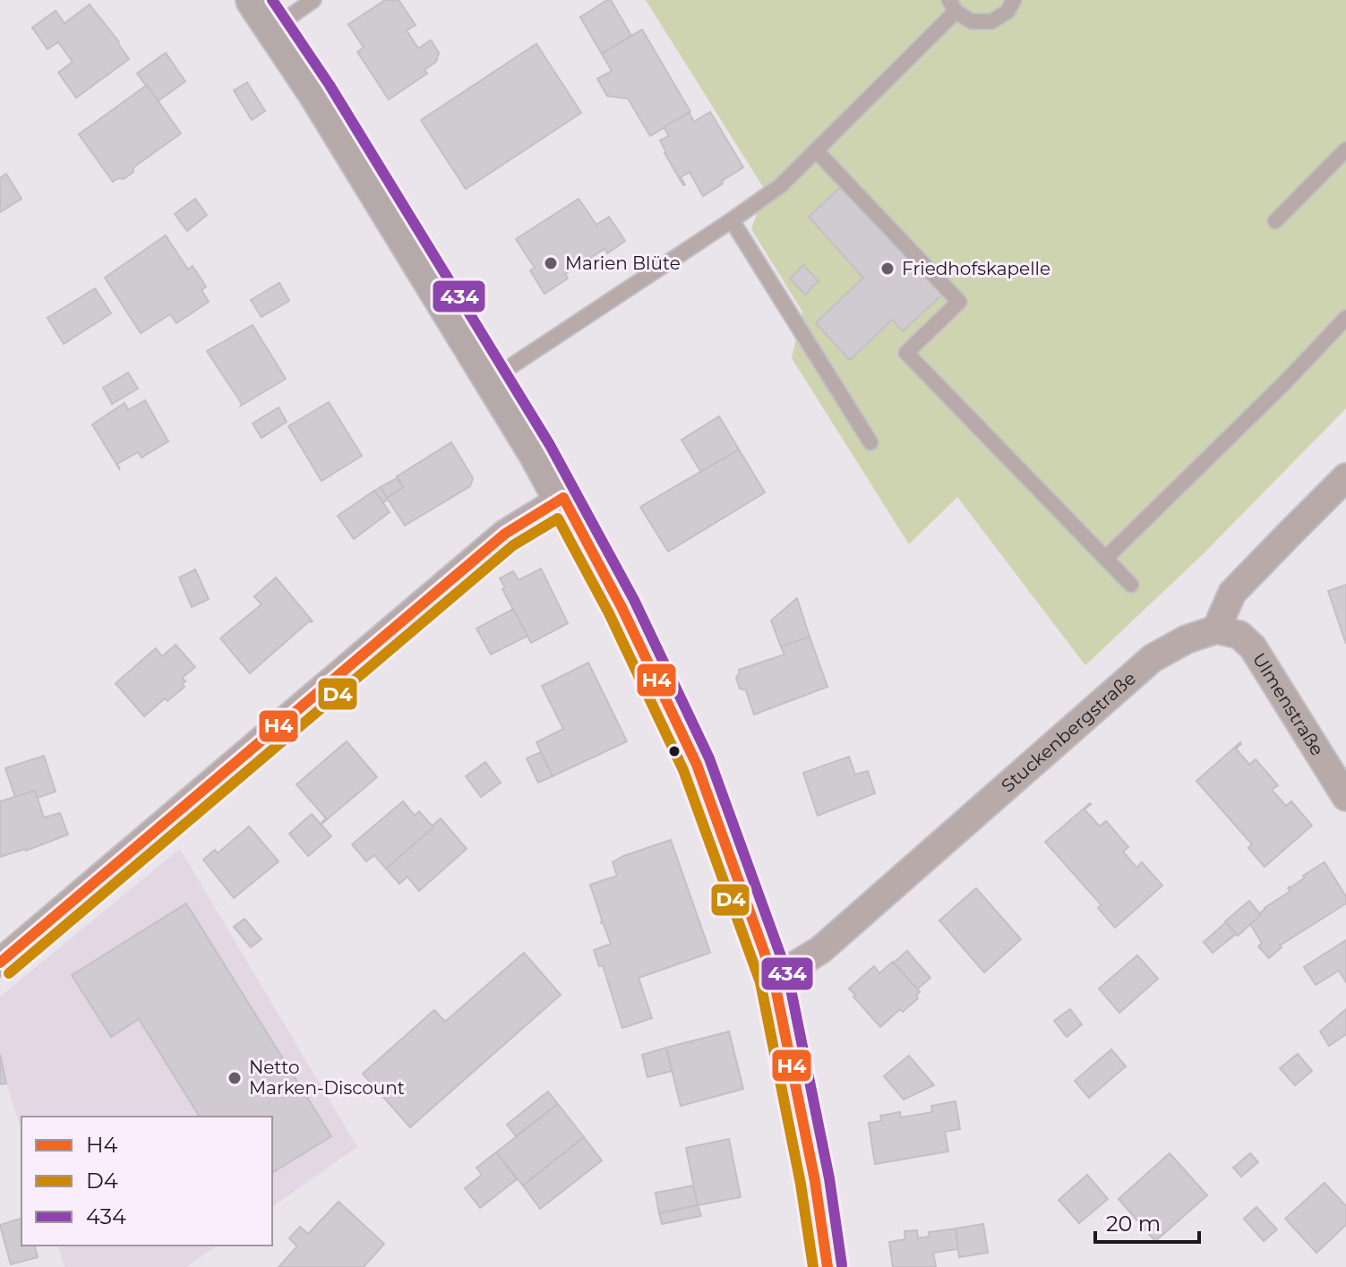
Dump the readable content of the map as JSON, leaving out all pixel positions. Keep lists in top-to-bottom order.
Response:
{
  "streets": {
    "street": ["Ulmenstraße", "Stuckenbergstraße"]
  },
  "crossings": [
    ["Ulmenstraße", "Stuckenbergstraße"]
  ],
  "places": ["Marien Blüte", "Friedhofskapelle", "Netto Marken-Discount"],
  "lines": ["transit line 434", "transit line H4", "transit line D4"],
  "legend": ["H4", "D4", "434"],
  "scale_bar": "20 m"
}
